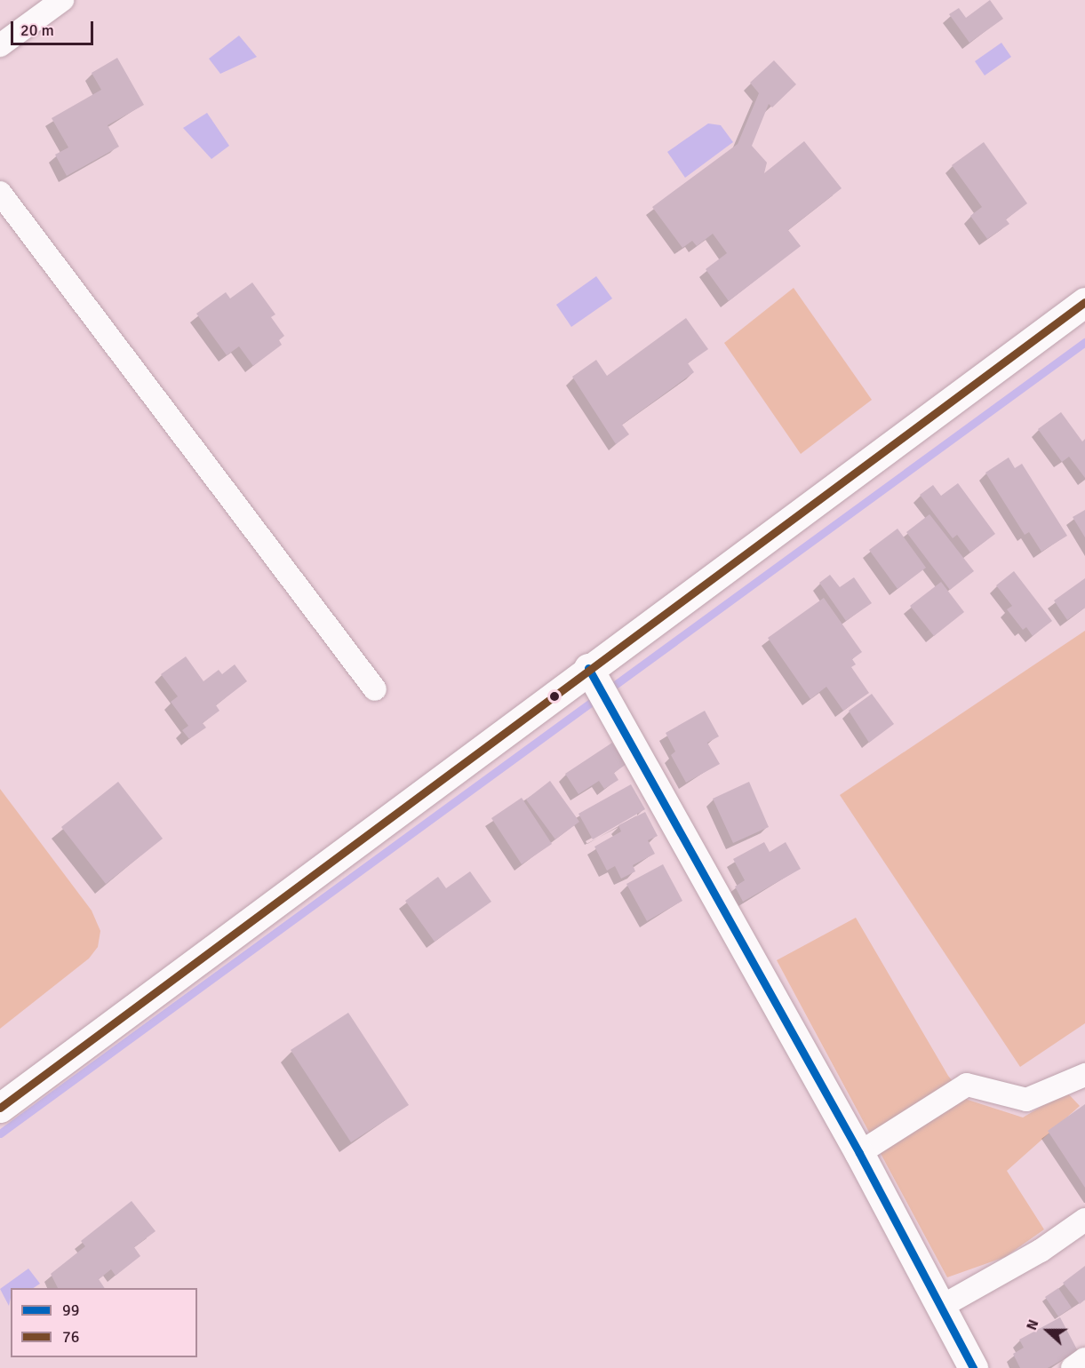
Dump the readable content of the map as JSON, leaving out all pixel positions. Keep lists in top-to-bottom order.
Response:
{
  "lines": ["transit line 76", "transit line 99"],
  "legend": ["99", "76"],
  "scale_bar": "20 m",
  "north": "left"
}
